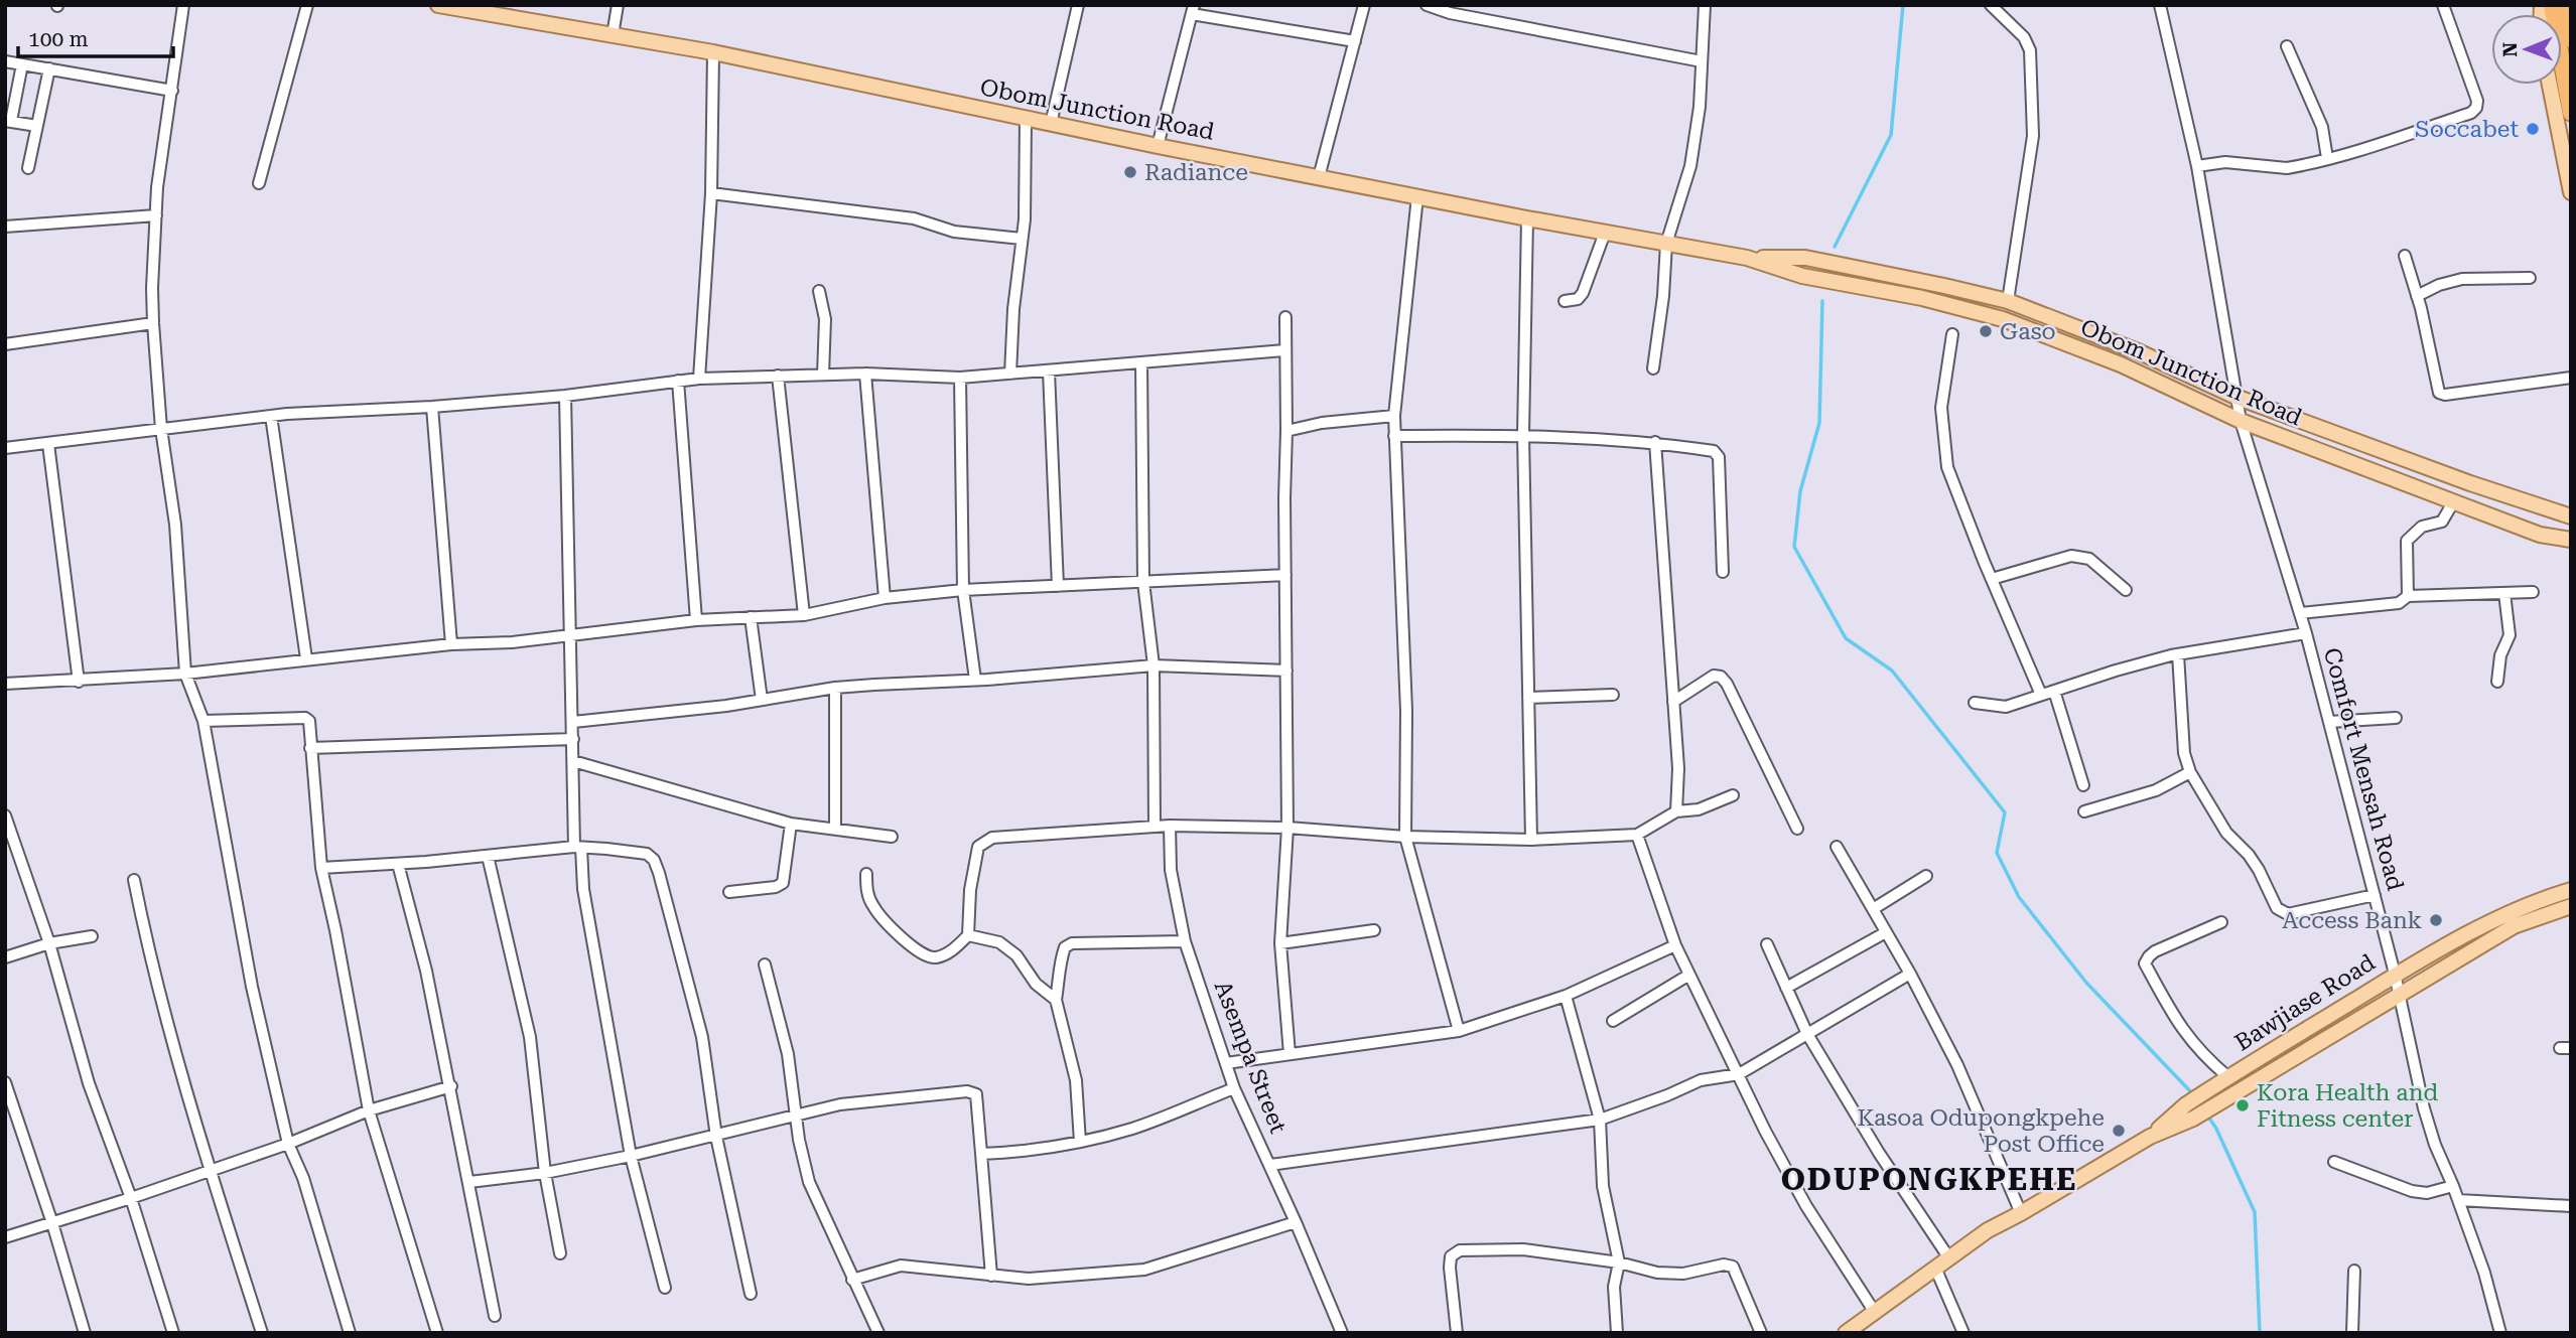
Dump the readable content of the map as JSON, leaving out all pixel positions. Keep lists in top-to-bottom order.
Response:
{
  "streets": {
    "main road": ["Obom Junction Road", "Bawjiase Road"],
    "street": ["Comfort Mensah Road", "Asempa Street"]
  },
  "crossings": [
    ["Obom Junction Road", "Comfort Mensah Road"],
    ["Comfort Mensah Road", "Bawjiase Road"]
  ],
  "districts": ["ODUPONGKPEHE"],
  "places": [
    "Soccabet",
    "Radiance",
    "Gaso",
    "Access Bank",
    "Kora Health and Fitness center",
    "Kasoa Odupongkpehe Post Office"
  ],
  "scale_bar": "100 m",
  "north": "left"
}
